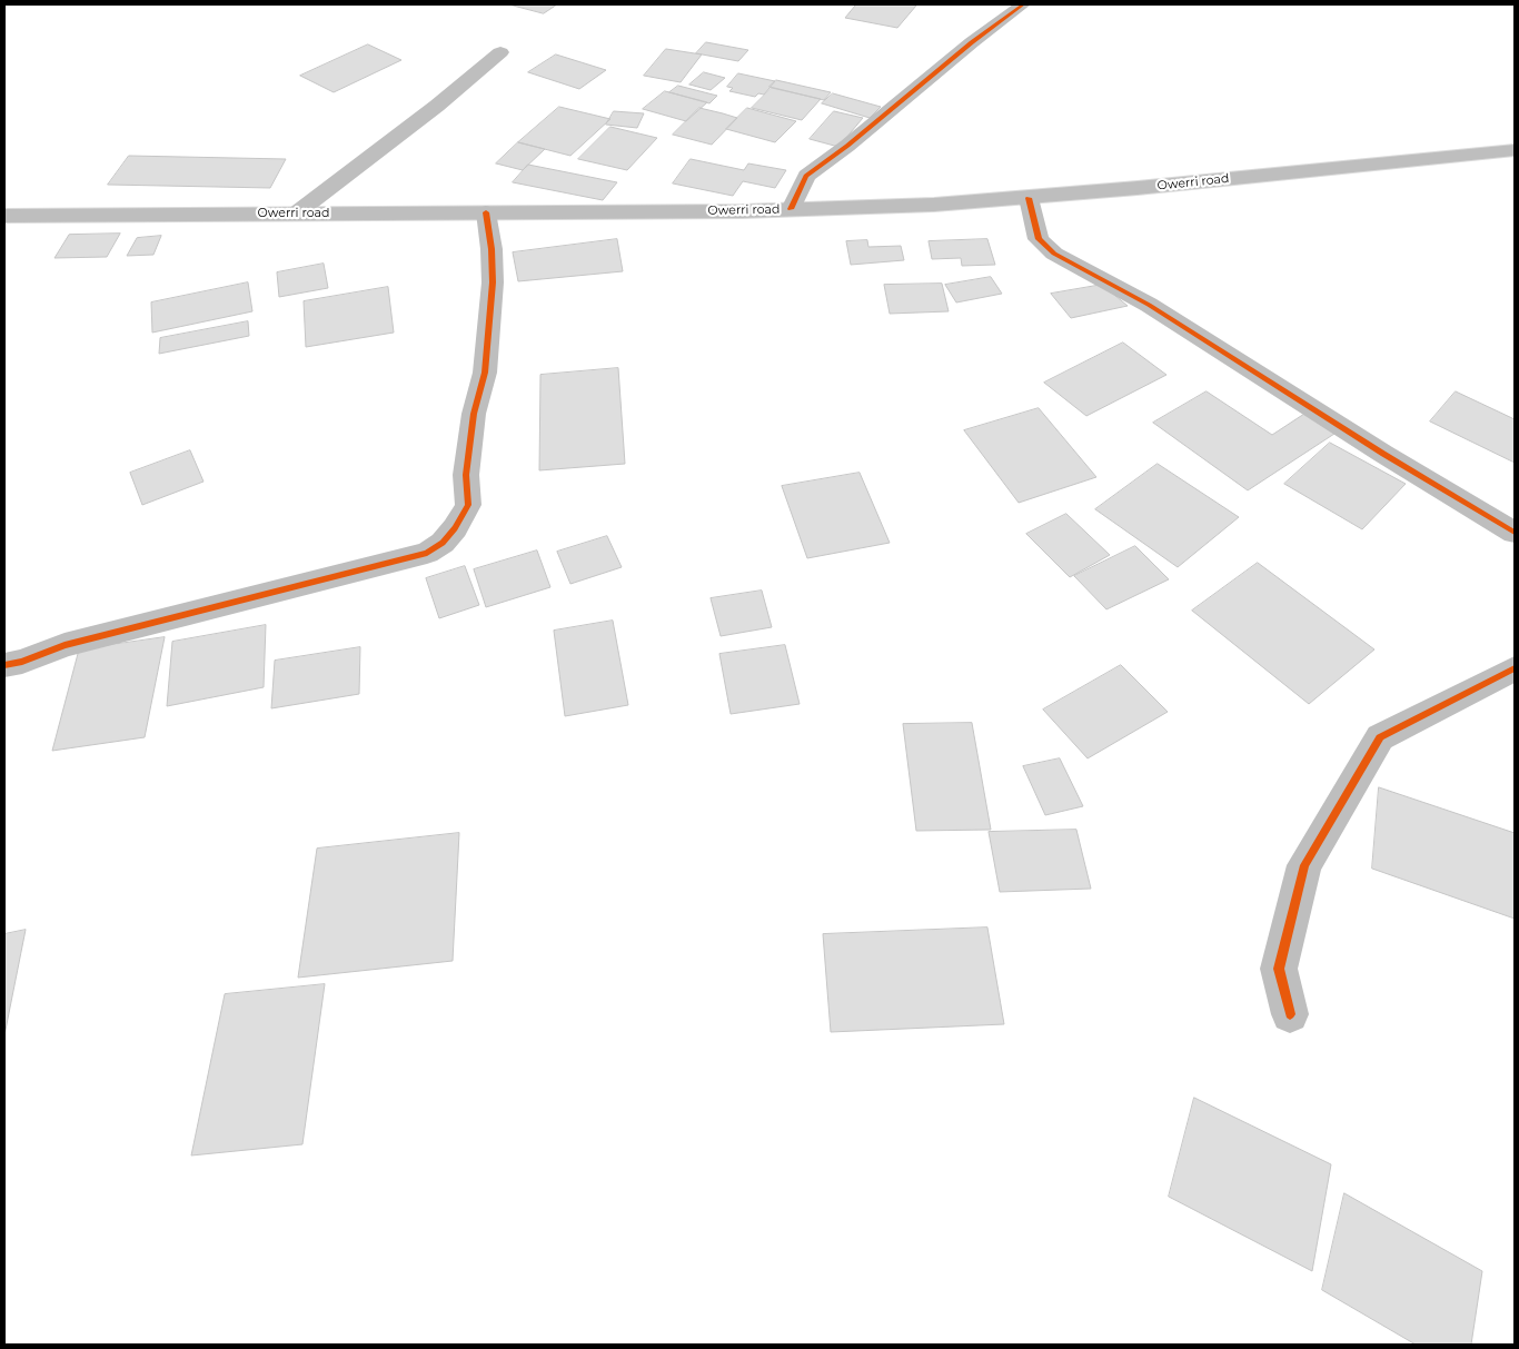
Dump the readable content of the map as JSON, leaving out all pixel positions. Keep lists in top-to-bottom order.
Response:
{
  "streets": {
    "street": ["Owerri road"]
  }
}
